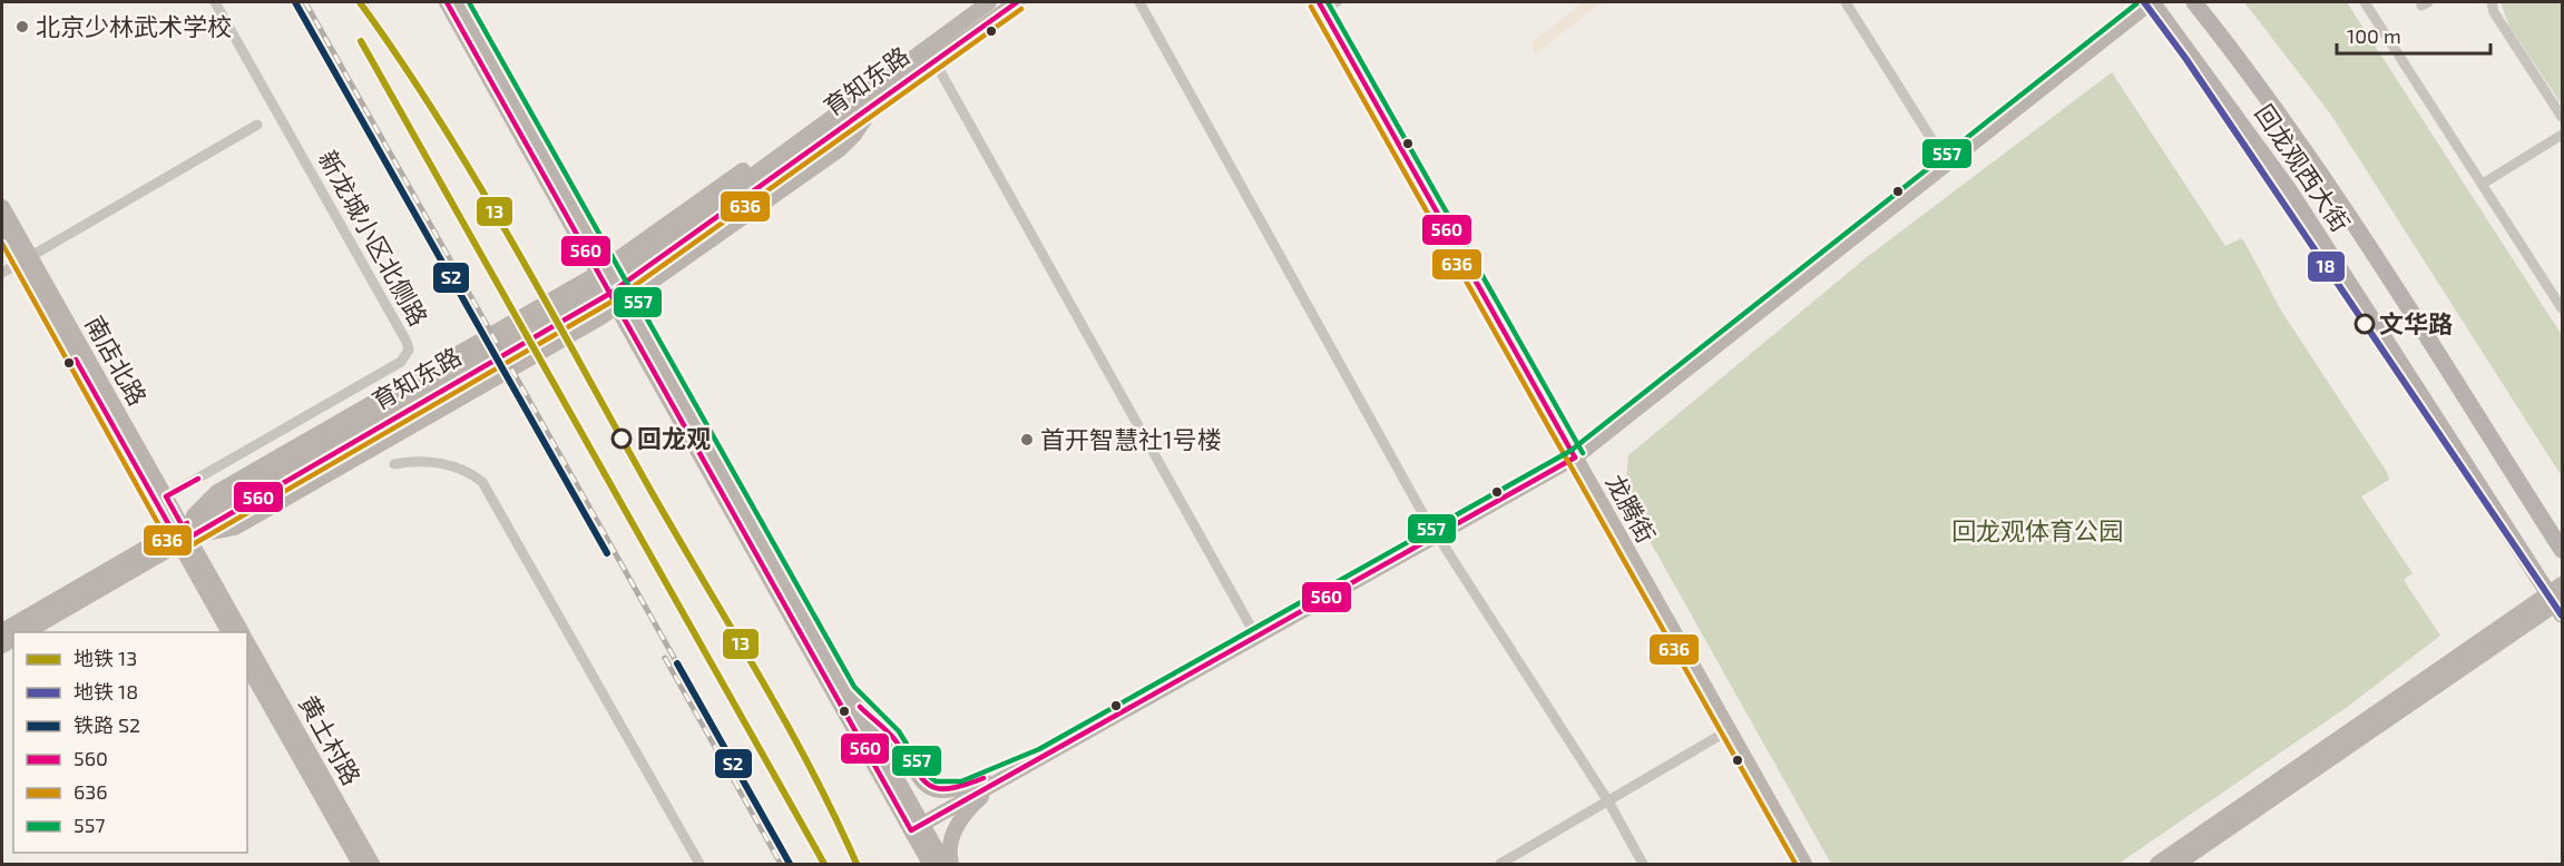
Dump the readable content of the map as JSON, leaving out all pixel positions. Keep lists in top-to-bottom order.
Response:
{
  "streets": {
    "main road": [
      "育知东路",
      "回龙观西大街",
      "南店北路",
      "龙腾街",
      "黄土村路"
    ],
    "street": ["新龙城小区北侧路"]
  },
  "crossings": [
    ["育知东路", "南店北路"],
    ["新龙城小区北侧路", "南店北路"]
  ],
  "parks": ["回龙观体育公园"],
  "places": [
    "北京少林武术学校",
    "文华路",
    "回龙观",
    "首开智慧社1号楼"
  ],
  "lines": [
    "metro line 13",
    "metro line 18",
    "rail line S2",
    "transit line 560",
    "transit line 557",
    "transit line 636"
  ],
  "legend": [
    "地铁 13",
    "地铁 18",
    "铁路 S2",
    "560",
    "636",
    "557"
  ],
  "scale_bar": "100 m"
}
